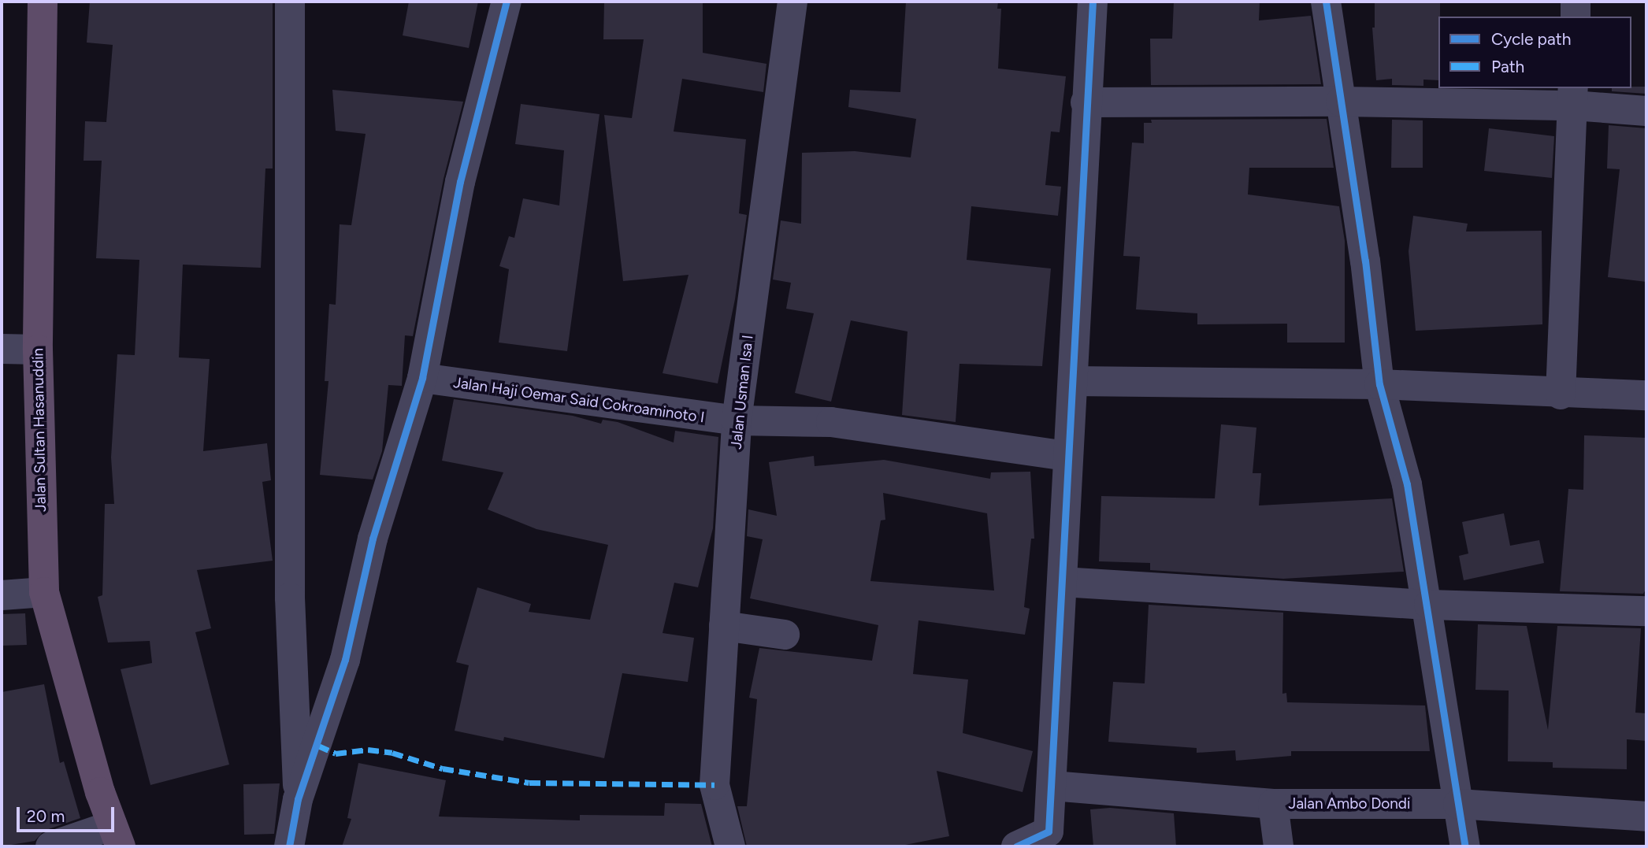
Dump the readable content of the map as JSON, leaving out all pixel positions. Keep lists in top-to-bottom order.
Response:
{
  "streets": {
    "highway": ["Jalan Sultan Hasanuddin"],
    "street": ["Jalan Usman Isa I", "Jalan Haji Oemar Said Cokroaminoto I", "Jalan Ambo Dondi"]
  },
  "crossings": [
    ["Jalan Usman Isa I", "Jalan Haji Oemar Said Cokroaminoto I"]
  ],
  "legend": ["Cycle path", "Path"],
  "scale_bar": "20 m"
}
